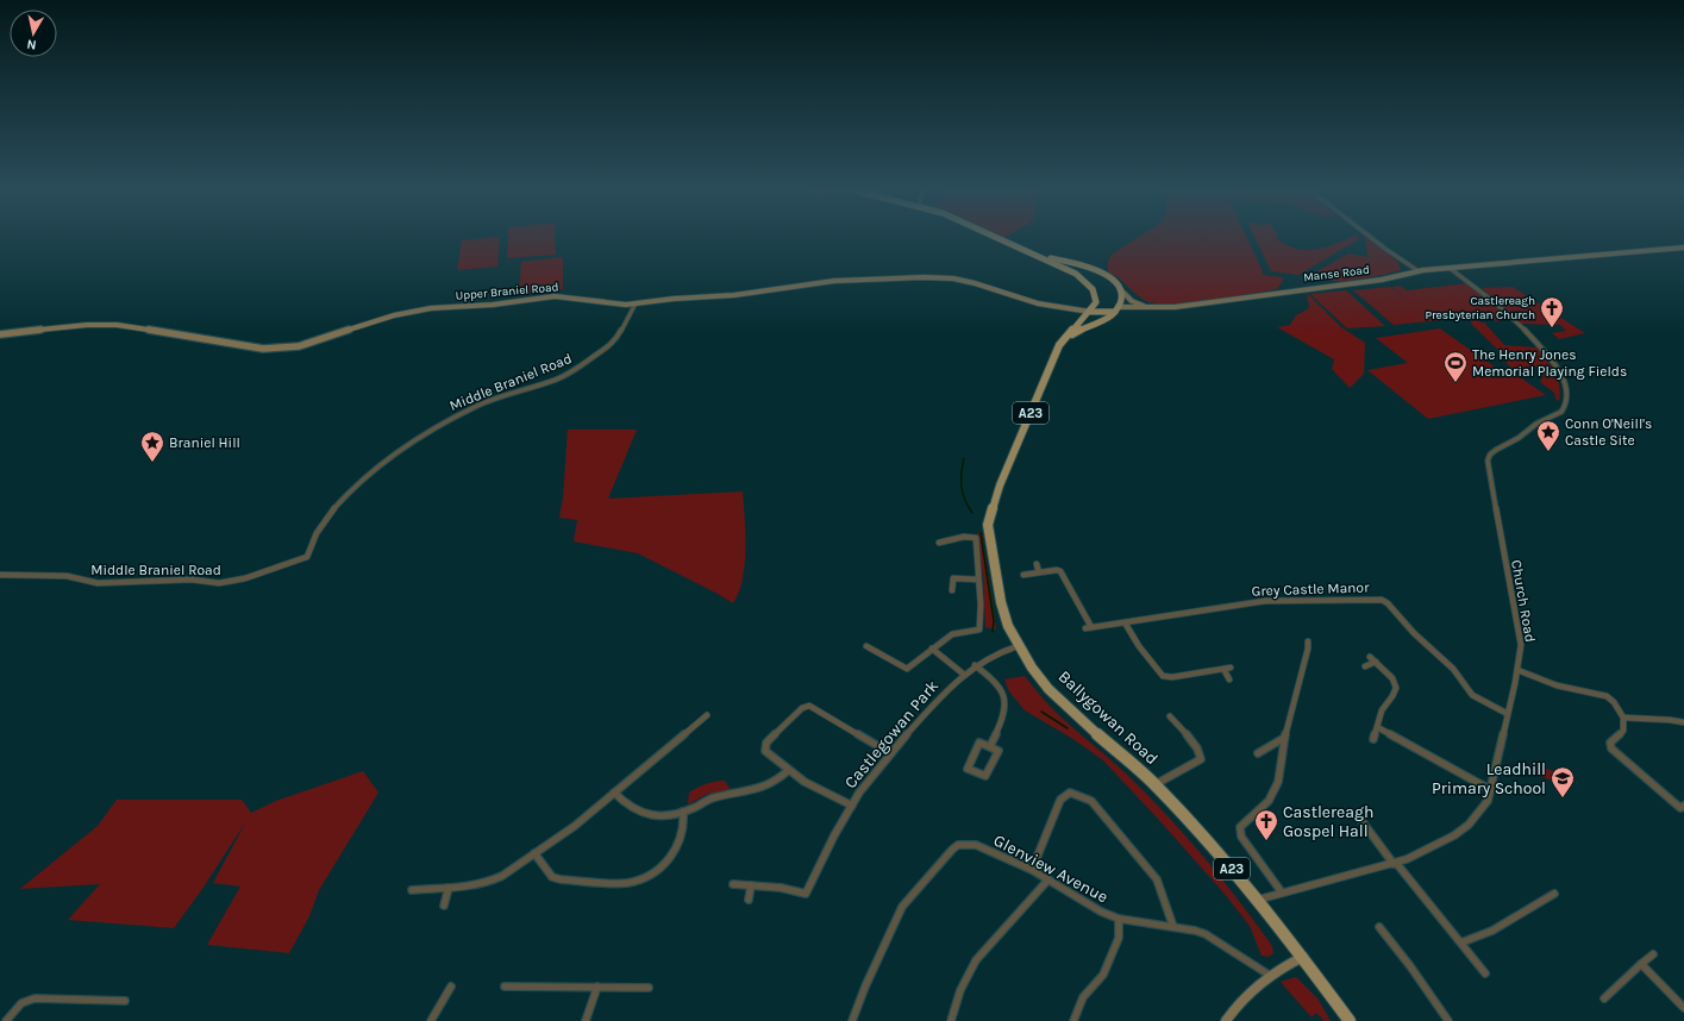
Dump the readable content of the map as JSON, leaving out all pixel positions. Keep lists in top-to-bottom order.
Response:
{
  "streets": {
    "main road": ["A23", "Ballygowan Road"],
    "street": [
      "Manse Road",
      "Upper Braniel Road",
      "Middle Braniel Road",
      "Grey Castle Manor",
      "Church Road",
      "Castlegowan Park",
      "Glenview Avenue"
    ]
  },
  "crossings": [
    ["Manse Road", "Church Road"],
    ["Upper Braniel Road", "Middle Braniel Road"],
    ["Upper Braniel Road", "Ballygowan Road"],
    ["Grey Castle Manor", "Church Road"],
    ["Church Road", "Ballygowan Road"],
    ["Ballygowan Road", "Castlegowan Park"]
  ],
  "places": {
    "church": ["Castlereagh Presbyterian Church", "Castlereagh Gospel Hall"],
    "sports": ["The Henry Jones Memorial Playing Fields"],
    "place": ["Conn O'Neill's Castle Site", "Braniel Hill"],
    "school or university": ["Leadhill Primary School"]
  },
  "north": "bottom"
}
